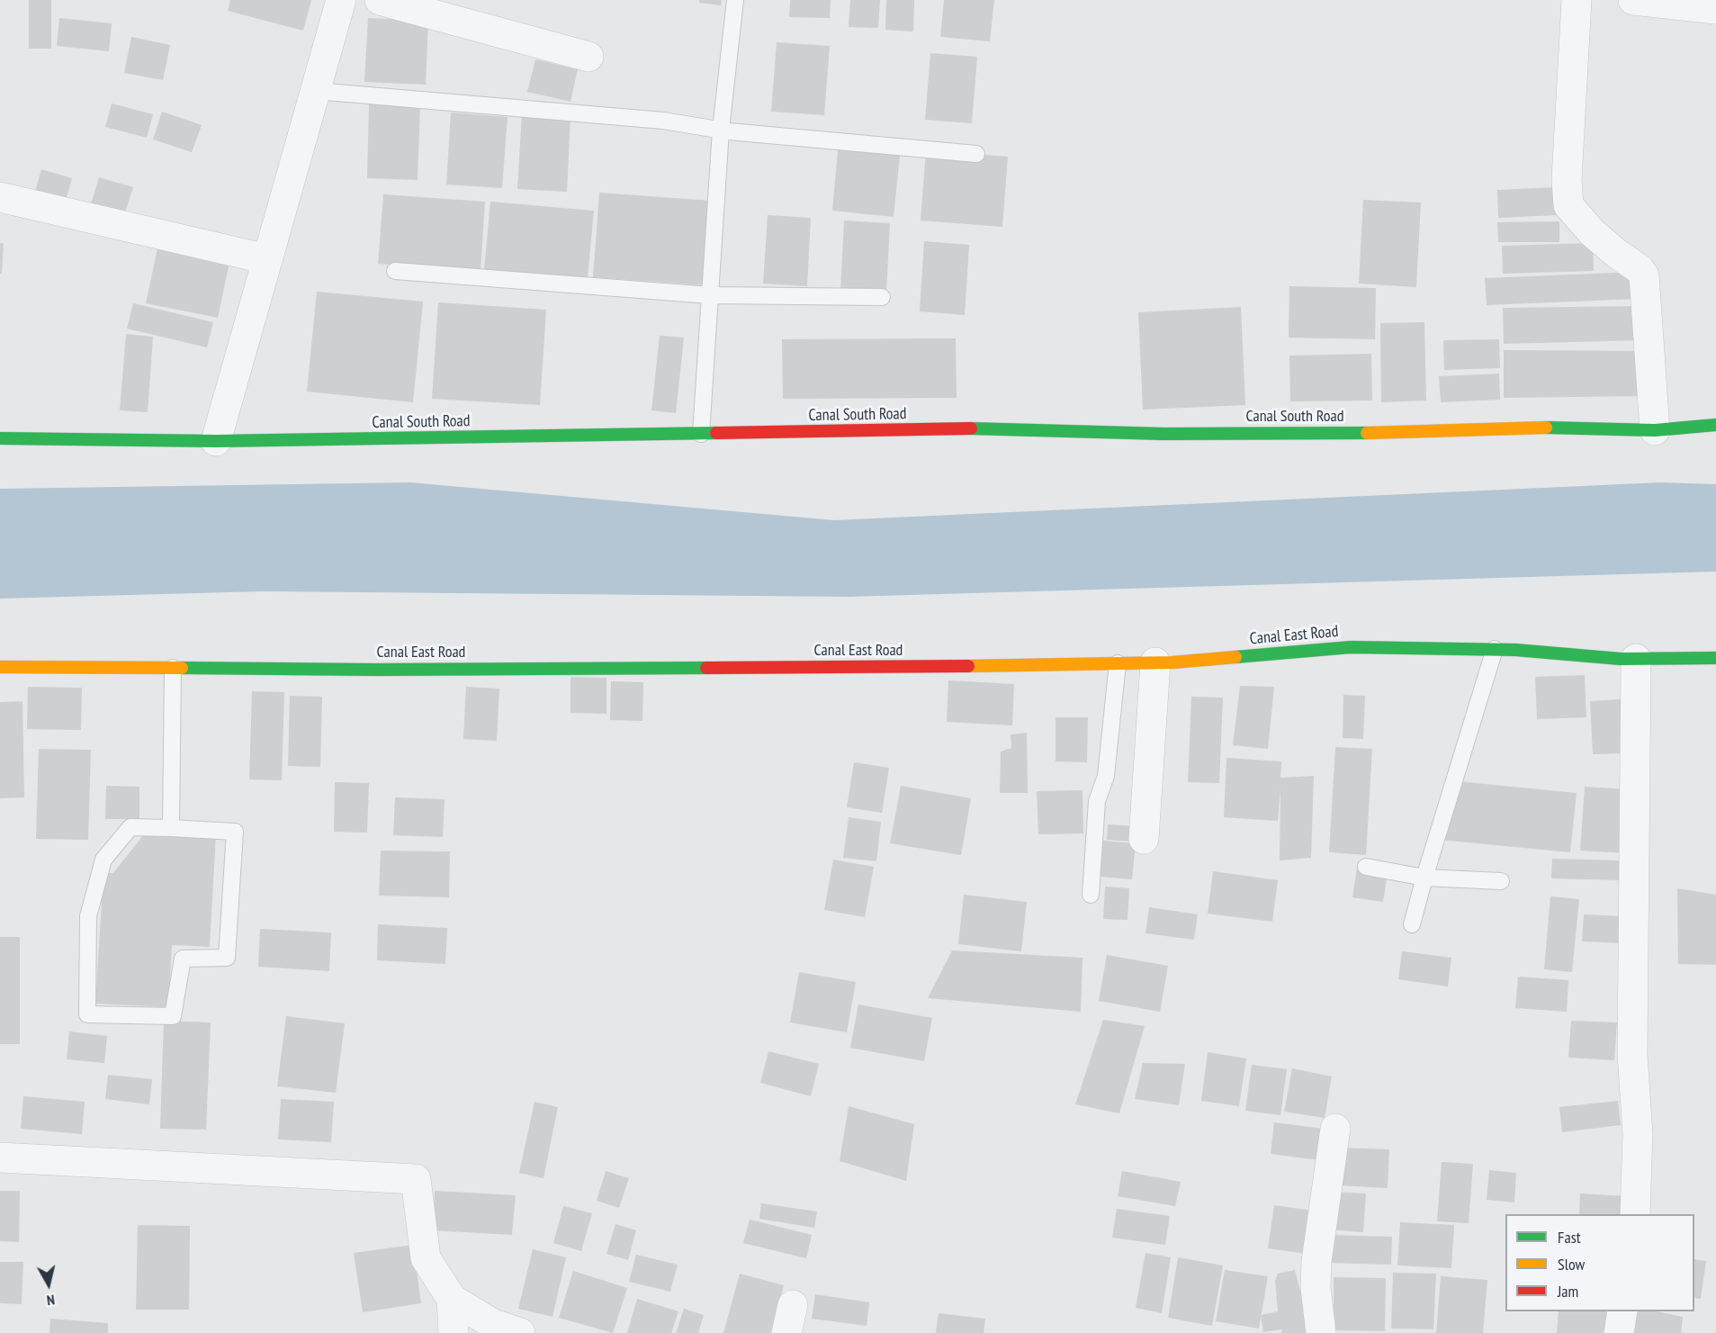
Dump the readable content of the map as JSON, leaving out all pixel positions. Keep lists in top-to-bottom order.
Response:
{
  "streets": {
    "street": ["Canal South Road", "Canal East Road"]
  },
  "legend": ["Fast", "Slow", "Jam"],
  "north": "bottom"
}
